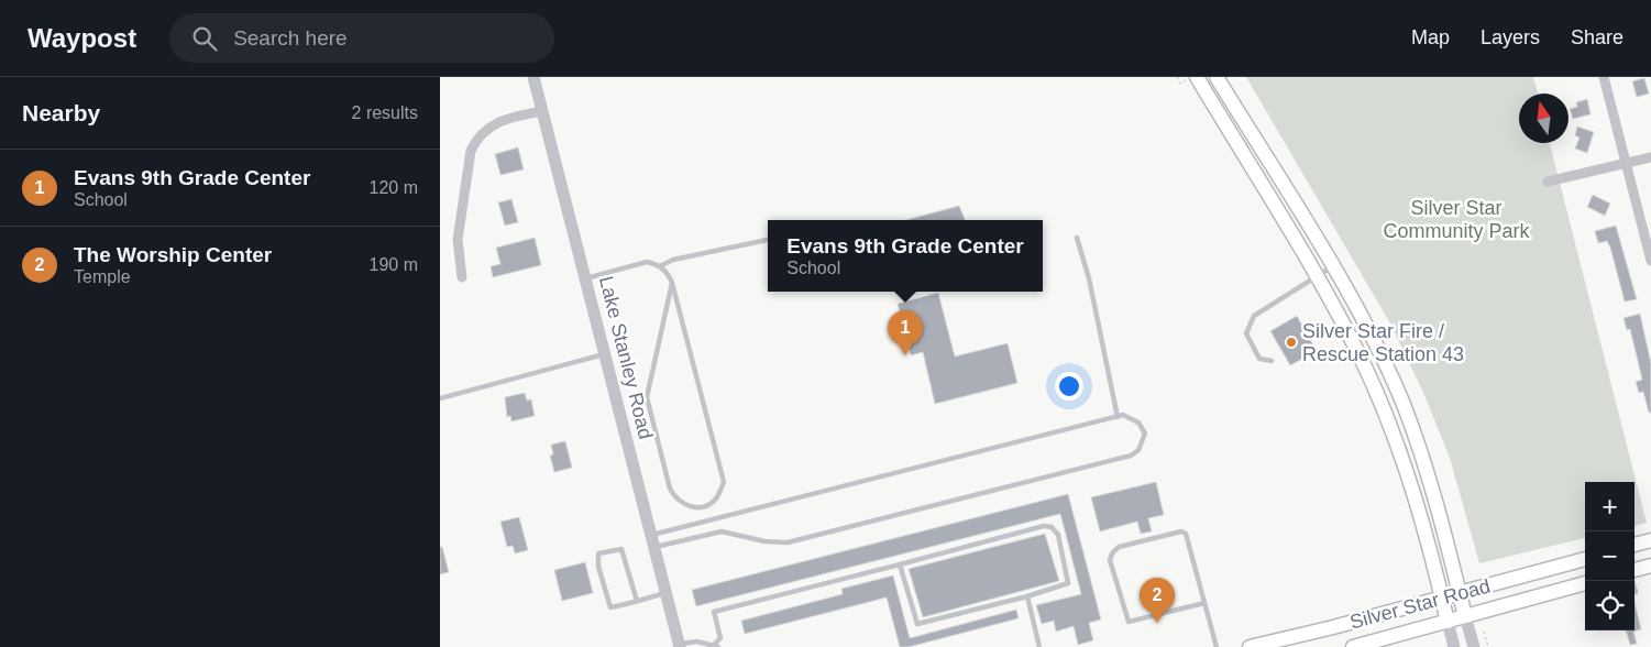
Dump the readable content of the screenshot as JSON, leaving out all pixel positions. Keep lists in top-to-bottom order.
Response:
{
  "streets": {
    "main road": ["Silver Star Road"],
    "street": ["Lake Stanley Road"]
  },
  "parks": ["Silver Star Community Park"],
  "places": ["Silver Star Fire / Rescue Station 43"],
  "north": "top",
  "page": {
    "header": "Waypost",
    "search": "Search here",
    "nav": ["Map", "Layers", "Share"],
    "heading": ["Nearby", "2 results"],
    "list": [
      {
        "mark": "1",
        "name": "Evans 9th Grade Center",
        "note": "School",
        "value": "120 m"
      },
      {
        "mark": "2",
        "name": "The Worship Center",
        "note": "Temple",
        "value": "190 m"
      }
    ],
    "popup": ["Evans 9th Grade Center", "School"],
    "pins": ["1", "2"],
    "map_buttons": ["+", "−"]
  }
}
